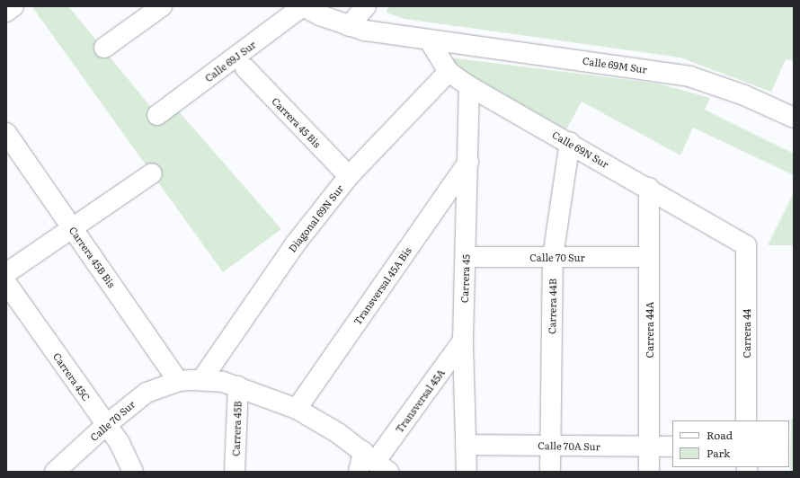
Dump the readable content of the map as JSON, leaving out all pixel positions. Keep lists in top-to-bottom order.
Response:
{
  "streets": {
    "street": [
      "Calle 69J Sur",
      "Calle 69M Sur",
      "Carrera 45 Bis",
      "Calle 69N Sur",
      "Diagonal 69N Sur",
      "Carrera 45B Bis",
      "Calle 70 Sur",
      "Carrera 45",
      "Transversal 45A Bis",
      "Carrera 44B",
      "Carrera 44A",
      "Carrera 44",
      "Carrera 45C",
      "Transversal 45A",
      "Carrera 45B",
      "Calle 70A Sur"
    ]
  },
  "crossings": [
    ["Calle 69M Sur", "Calle 69N Sur"],
    ["Carrera 45 Bis", "Diagonal 69N Sur"],
    ["Calle 69N Sur", "Diagonal 69N Sur"],
    ["Calle 69N Sur", "Carrera 45"],
    ["Calle 69N Sur", "Carrera 44B"],
    ["Calle 69N Sur", "Carrera 44A"],
    ["Calle 69N Sur", "Carrera 44"],
    ["Diagonal 69N Sur", "Calle 70 Sur"],
    ["Carrera 45B Bis", "Calle 70 Sur"],
    ["Calle 70 Sur", "Carrera 45"],
    ["Calle 70 Sur", "Transversal 45A Bis"],
    ["Calle 70 Sur", "Carrera 44B"],
    ["Calle 70 Sur", "Carrera 44A"],
    ["Calle 70 Sur", "Carrera 45C"],
    ["Calle 70 Sur", "Transversal 45A"],
    ["Calle 70 Sur", "Carrera 45B"],
    ["Carrera 45", "Transversal 45A Bis"],
    ["Carrera 45", "Transversal 45A"],
    ["Carrera 45", "Calle 70A Sur"],
    ["Carrera 44B", "Calle 70A Sur"],
    ["Carrera 44A", "Calle 70A Sur"]
  ],
  "legend": ["Road", "Park"]
}
